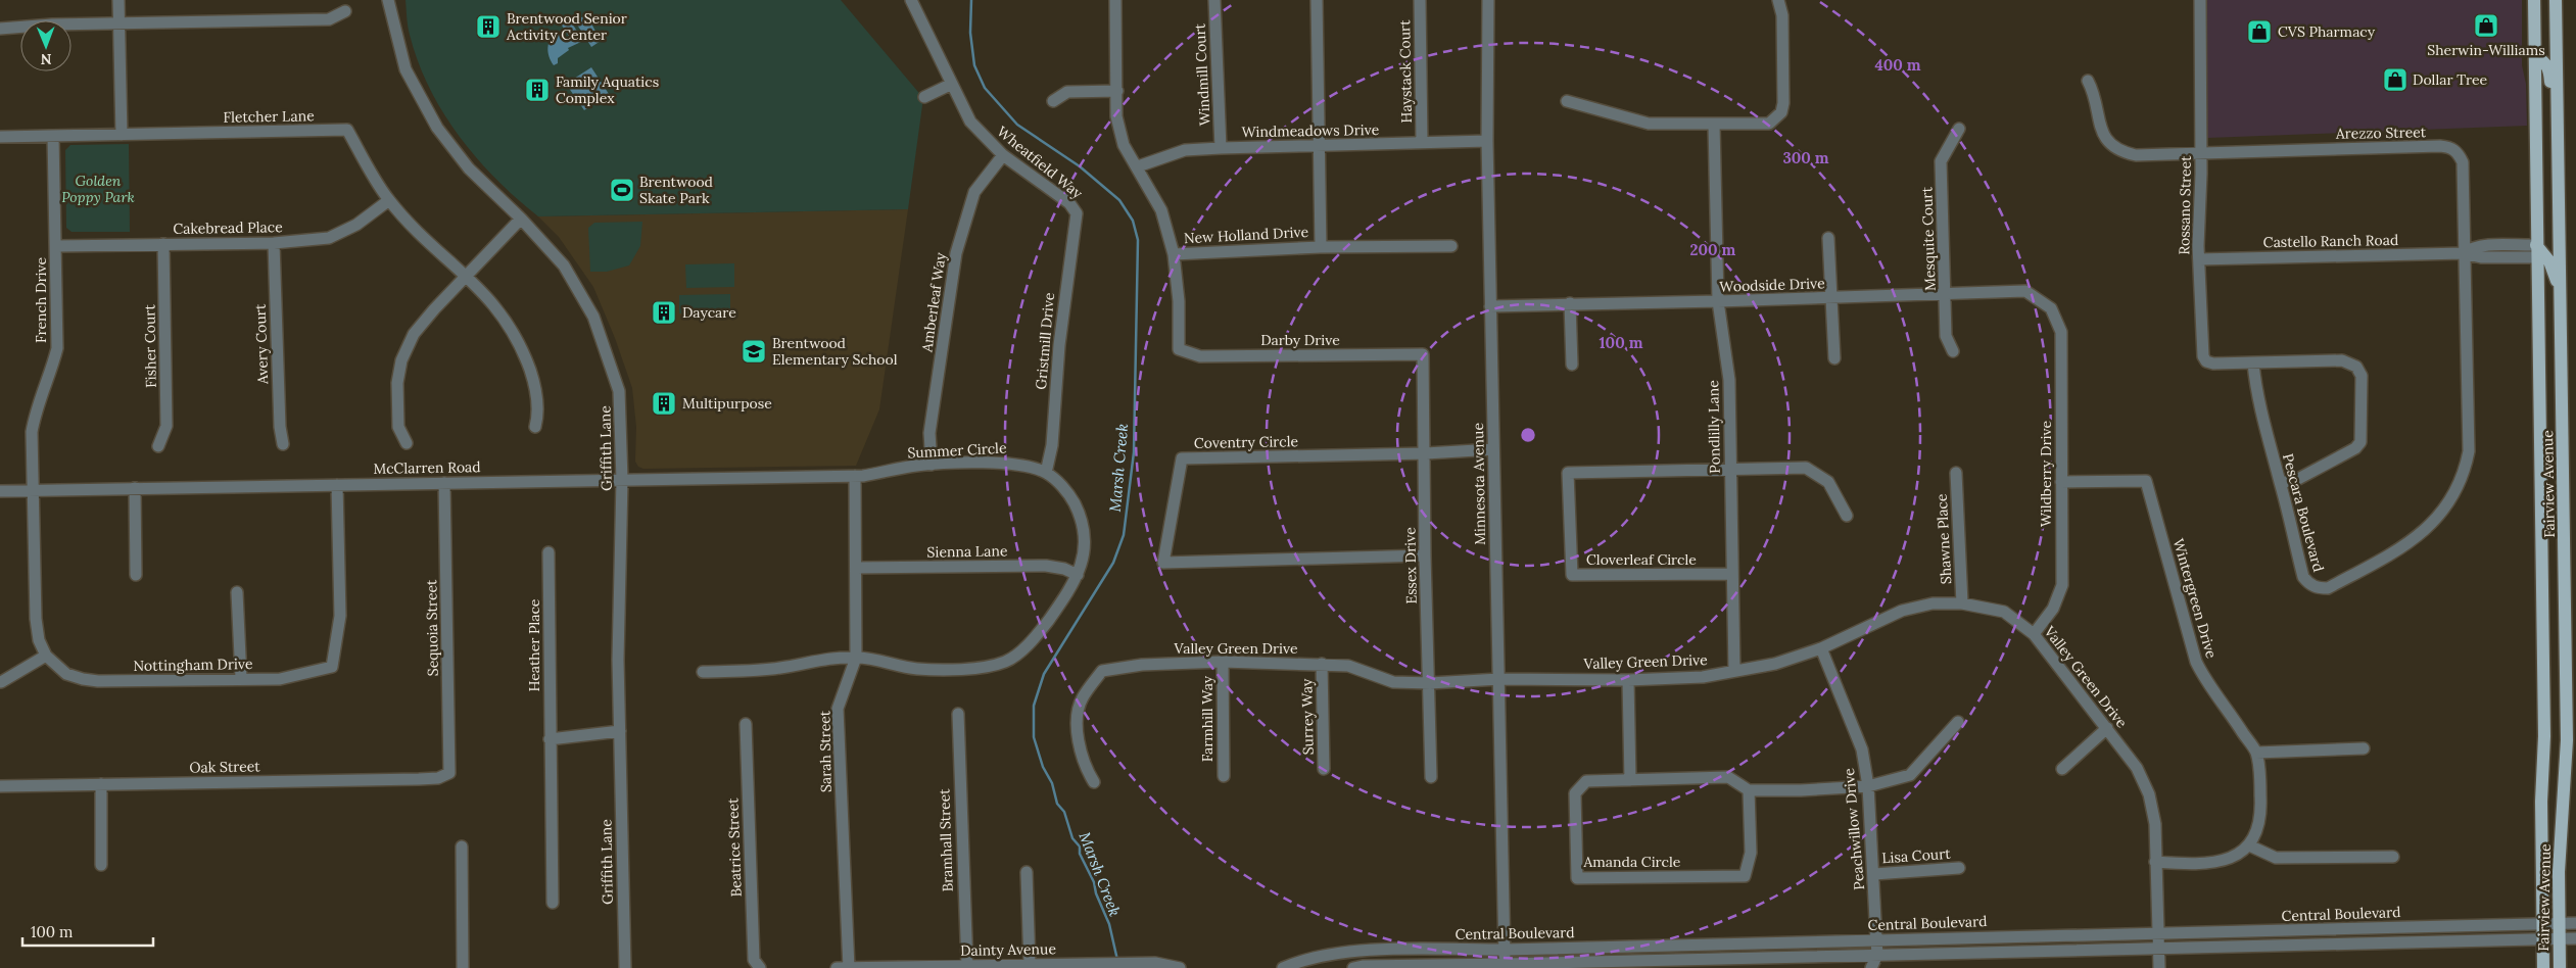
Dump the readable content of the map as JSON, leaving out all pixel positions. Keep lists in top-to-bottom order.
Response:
{
  "streets": {
    "main road": ["Fairview Avenue"],
    "street": [
      "Haystack Court",
      "Windmill Court",
      "Fletcher Lane",
      "Windmeadows Drive",
      "Arezzo Street",
      "Wheatfield Way",
      "Rossano Street",
      "Cakebread Place",
      "New Holland Drive",
      "Mesquite Court",
      "Castello Ranch Road",
      "Woodside Drive",
      "French Drive",
      "Amberleaf Way",
      "Darby Drive",
      "Gristmill Drive",
      "Avery Court",
      "Fisher Court",
      "Pondlilly Lane",
      "Coventry Circle",
      "Griffith Lane",
      "Summer Circle",
      "McClarren Road",
      "Wildberry Drive",
      "Minnesota Avenue",
      "Pescara Boulevard",
      "Shawne Place",
      "Sienna Lane",
      "Cloverleaf Circle",
      "Essex Drive",
      "Wintergreen Drive",
      "Sequoia Street",
      "Heather Place",
      "Valley Green Drive",
      "Nottingham Drive",
      "Surrey Way",
      "Farmhill Way",
      "Sarah Street",
      "Oak Street",
      "Peachwillow Drive",
      "Bramhall Street",
      "Beatrice Street",
      "Lisa Court",
      "Amanda Circle",
      "Central Boulevard",
      "Dainty Avenue"
    ]
  },
  "crossings": [
    ["Haystack Court", "Windmeadows Drive"],
    ["Windmill Court", "Windmeadows Drive"],
    ["Fletcher Lane", "Cakebread Place"],
    ["Fletcher Lane", "French Drive"],
    ["Windmeadows Drive", "Minnesota Avenue"],
    ["Arezzo Street", "Rossano Street"],
    ["Arezzo Street", "Castello Ranch Road"],
    ["Arezzo Street", "Pescara Boulevard"],
    ["Wheatfield Way", "Amberleaf Way"],
    ["Wheatfield Way", "Gristmill Drive"],
    ["Rossano Street", "Castello Ranch Road"],
    ["Rossano Street", "Pescara Boulevard"],
    ["Cakebread Place", "French Drive"],
    ["Cakebread Place", "Avery Court"],
    ["Cakebread Place", "Fisher Court"],
    ["New Holland Drive", "Darby Drive"],
    ["Mesquite Court", "Woodside Drive"],
    ["Castello Ranch Road", "Fairview Avenue"],
    ["Castello Ranch Road", "Pescara Boulevard"],
    ["Woodside Drive", "Pondlilly Lane"],
    ["Woodside Drive", "Wildberry Drive"],
    ["Woodside Drive", "Minnesota Avenue"],
    ["French Drive", "McClarren Road"],
    ["French Drive", "Nottingham Drive"],
    ["Amberleaf Way", "Summer Circle"],
    ["Darby Drive", "Essex Drive"],
    ["Gristmill Drive", "Summer Circle"],
    ["Pondlilly Lane", "Cloverleaf Circle"],
    ["Pondlilly Lane", "Valley Green Drive"],
    ["Coventry Circle", "Minnesota Avenue"],
    ["Coventry Circle", "Essex Drive"],
    ["Griffith Lane", "McClarren Road"],
    ["Summer Circle", "McClarren Road"],
    ["Summer Circle", "Sienna Lane"],
    ["Summer Circle", "Sarah Street"],
    ["McClarren Road", "Sequoia Street"],
    ["McClarren Road", "Nottingham Drive"],
    ["McClarren Road", "Sarah Street"],
    ["Wildberry Drive", "Wintergreen Drive"],
    ["Wildberry Drive", "Valley Green Drive"],
    ["Minnesota Avenue", "Valley Green Drive"],
    ["Minnesota Avenue", "Central Boulevard"],
    ["Fairview Avenue", "Central Boulevard"],
    ["Shawne Place", "Valley Green Drive"],
    ["Sienna Lane", "Sarah Street"],
    ["Essex Drive", "Valley Green Drive"],
    ["Sequoia Street", "Oak Street"],
    ["Valley Green Drive", "Surrey Way"],
    ["Valley Green Drive", "Farmhill Way"],
    ["Valley Green Drive", "Peachwillow Drive"],
    ["Valley Green Drive", "Central Boulevard"],
    ["Sarah Street", "Dainty Avenue"],
    ["Peachwillow Drive", "Lisa Court"],
    ["Peachwillow Drive", "Central Boulevard"],
    ["Bramhall Street", "Dainty Avenue"]
  ],
  "water": ["Marsh Creek"],
  "parks": ["Golden Poppy Park"],
  "places": {
    "shop": ["Sherwin-Williams", "CVS Pharmacy", "Dollar Tree"],
    "building": [
      "Brentwood Senior Activity Center",
      "Family Aquatics Complex",
      "Daycare",
      "Multipurpose"
    ],
    "sports": ["Brentwood Skate Park"],
    "school or university": ["Brentwood Elementary School"]
  },
  "scale_bar": "100 m",
  "north": "bottom",
  "rings": [
    "400 m",
    "300 m",
    "200 m",
    "100 m"
  ]
}
